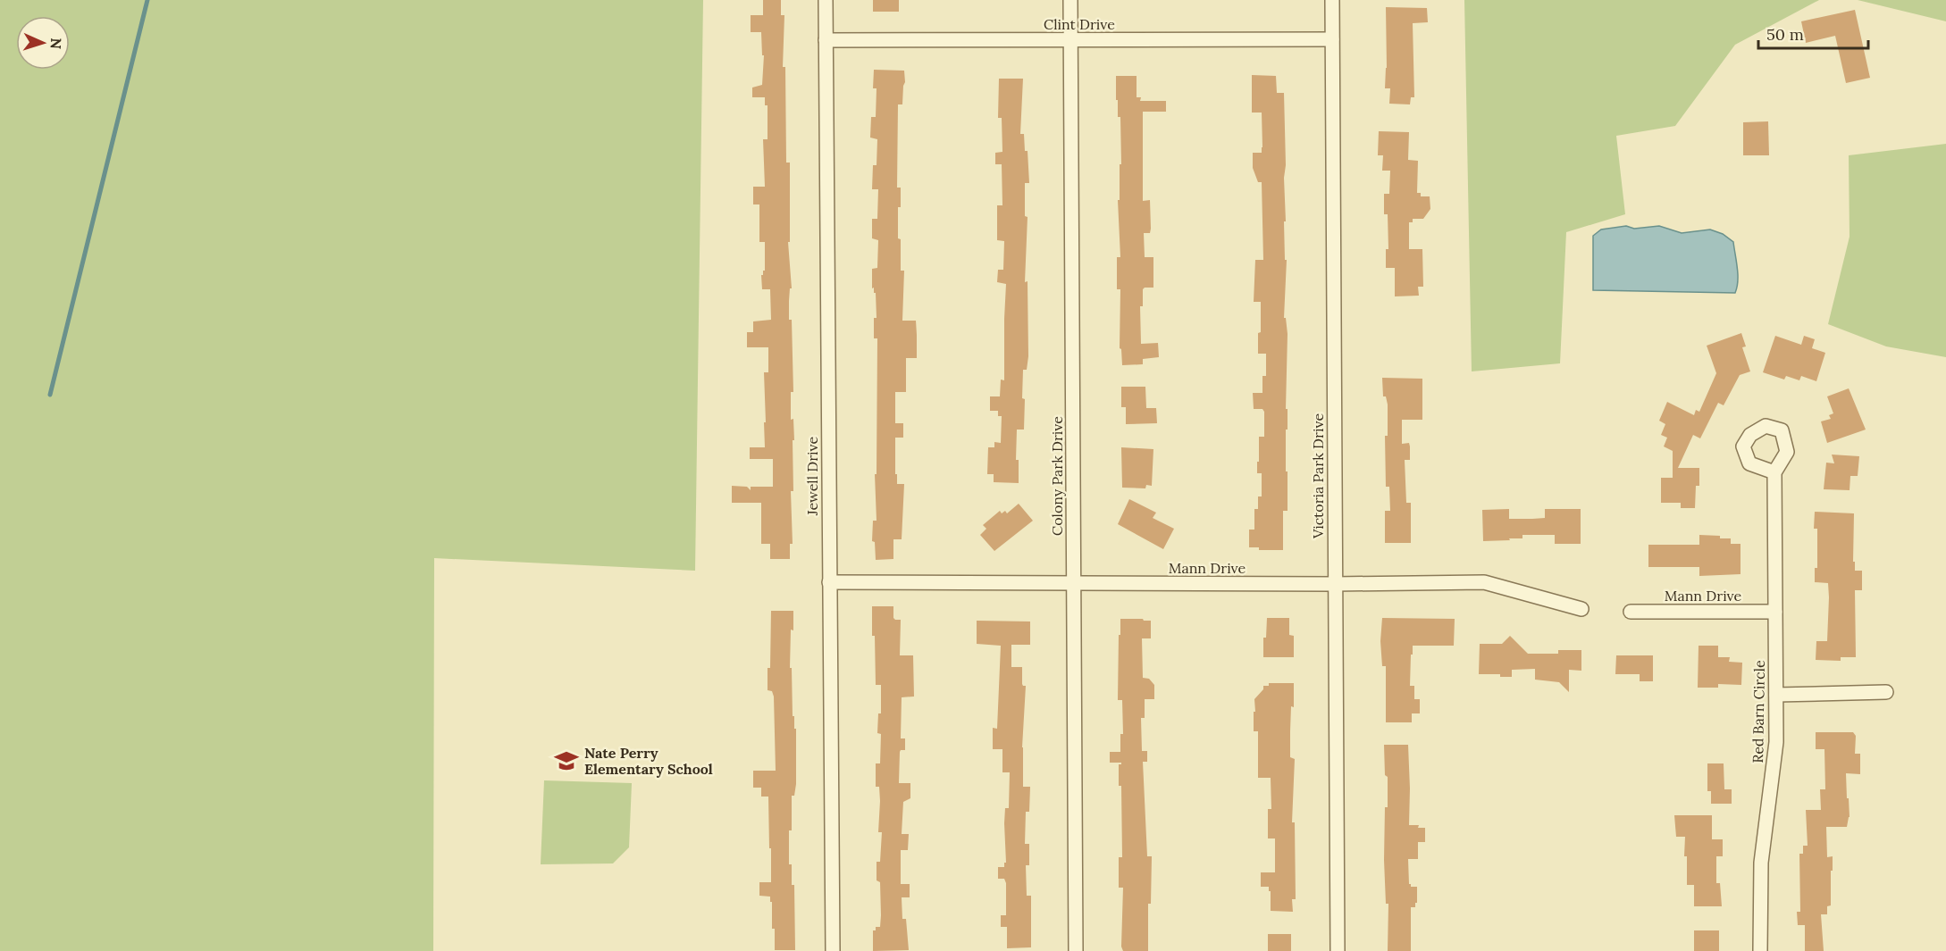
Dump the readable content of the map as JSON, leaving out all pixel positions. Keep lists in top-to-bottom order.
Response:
{
  "streets": {
    "street": [
      "Clint Drive",
      "Jewell Drive",
      "Colony Park Drive",
      "Victoria Park Drive",
      "Mann Drive",
      "Red Barn Circle"
    ]
  },
  "crossings": [
    ["Clint Drive", "Jewell Drive"],
    ["Clint Drive", "Colony Park Drive"],
    ["Clint Drive", "Victoria Park Drive"],
    ["Jewell Drive", "Mann Drive"],
    ["Colony Park Drive", "Mann Drive"],
    ["Victoria Park Drive", "Mann Drive"],
    ["Mann Drive", "Red Barn Circle"]
  ],
  "places": {
    "school or university": ["Nate Perry Elementary School"]
  },
  "scale_bar": "50 m",
  "north": "right"
}
